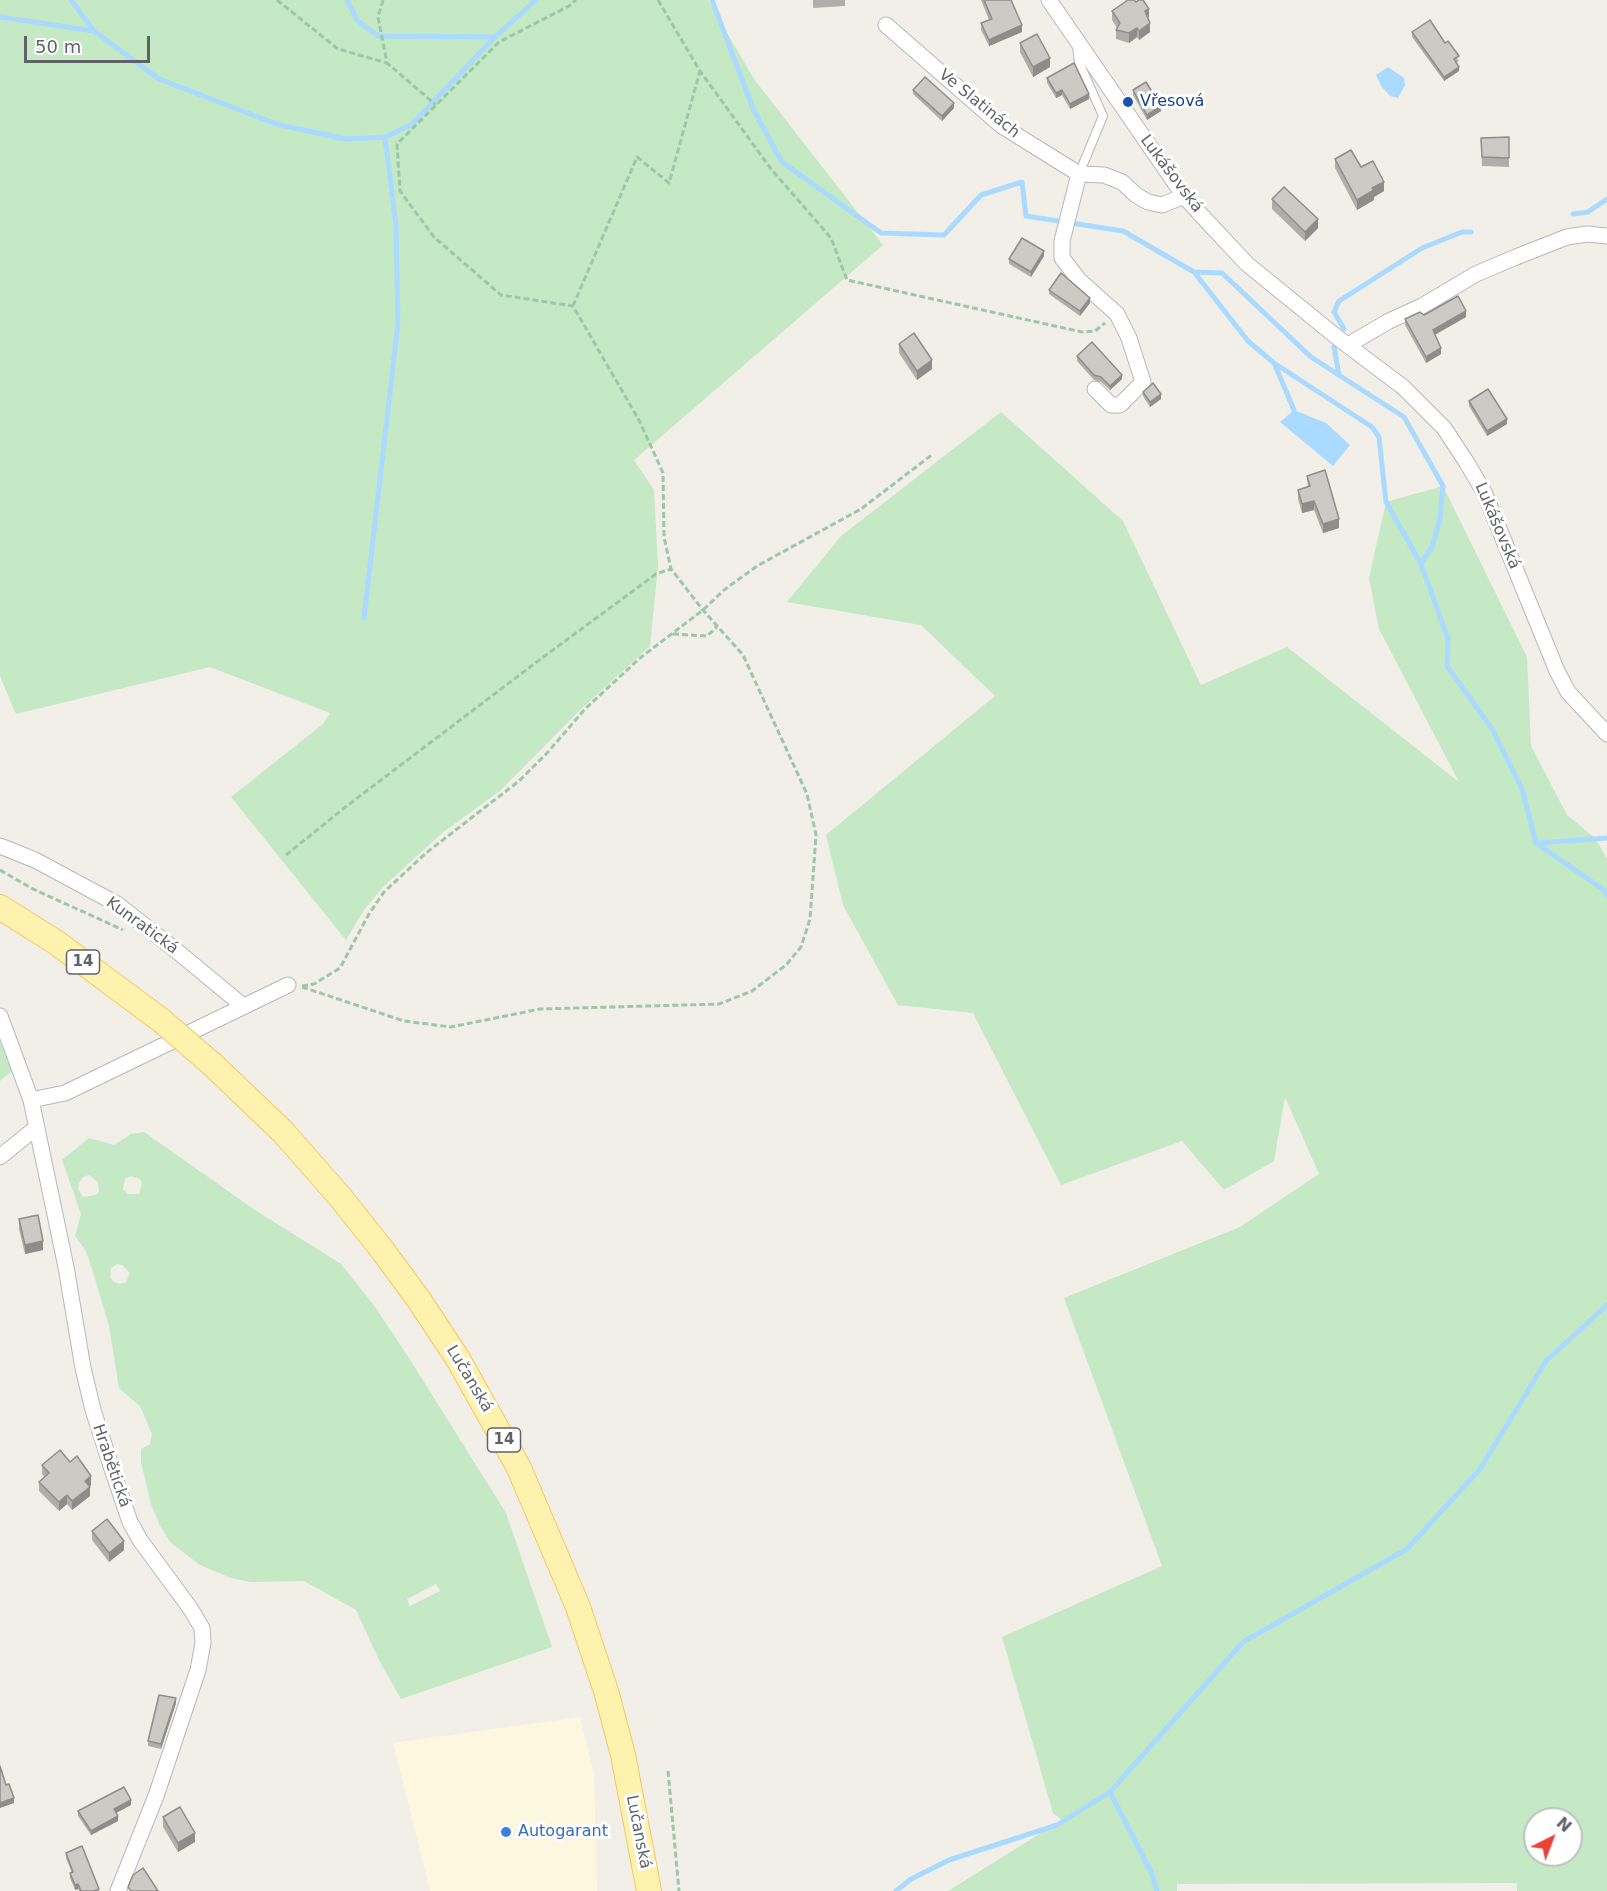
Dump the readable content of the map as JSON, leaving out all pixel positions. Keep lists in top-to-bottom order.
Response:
{
  "streets": {
    "main road": ["14", "Lučanská"],
    "street": [
      "Ve Slatinách",
      "Lukášovská",
      "Kunratická",
      "Hrabětická"
    ]
  },
  "crossings": [
    ["Ve Slatinách", "Lukášovská"]
  ],
  "places": ["Vřesová", "Autogarant"],
  "scale_bar": "50 m",
  "north": "top right"
}
